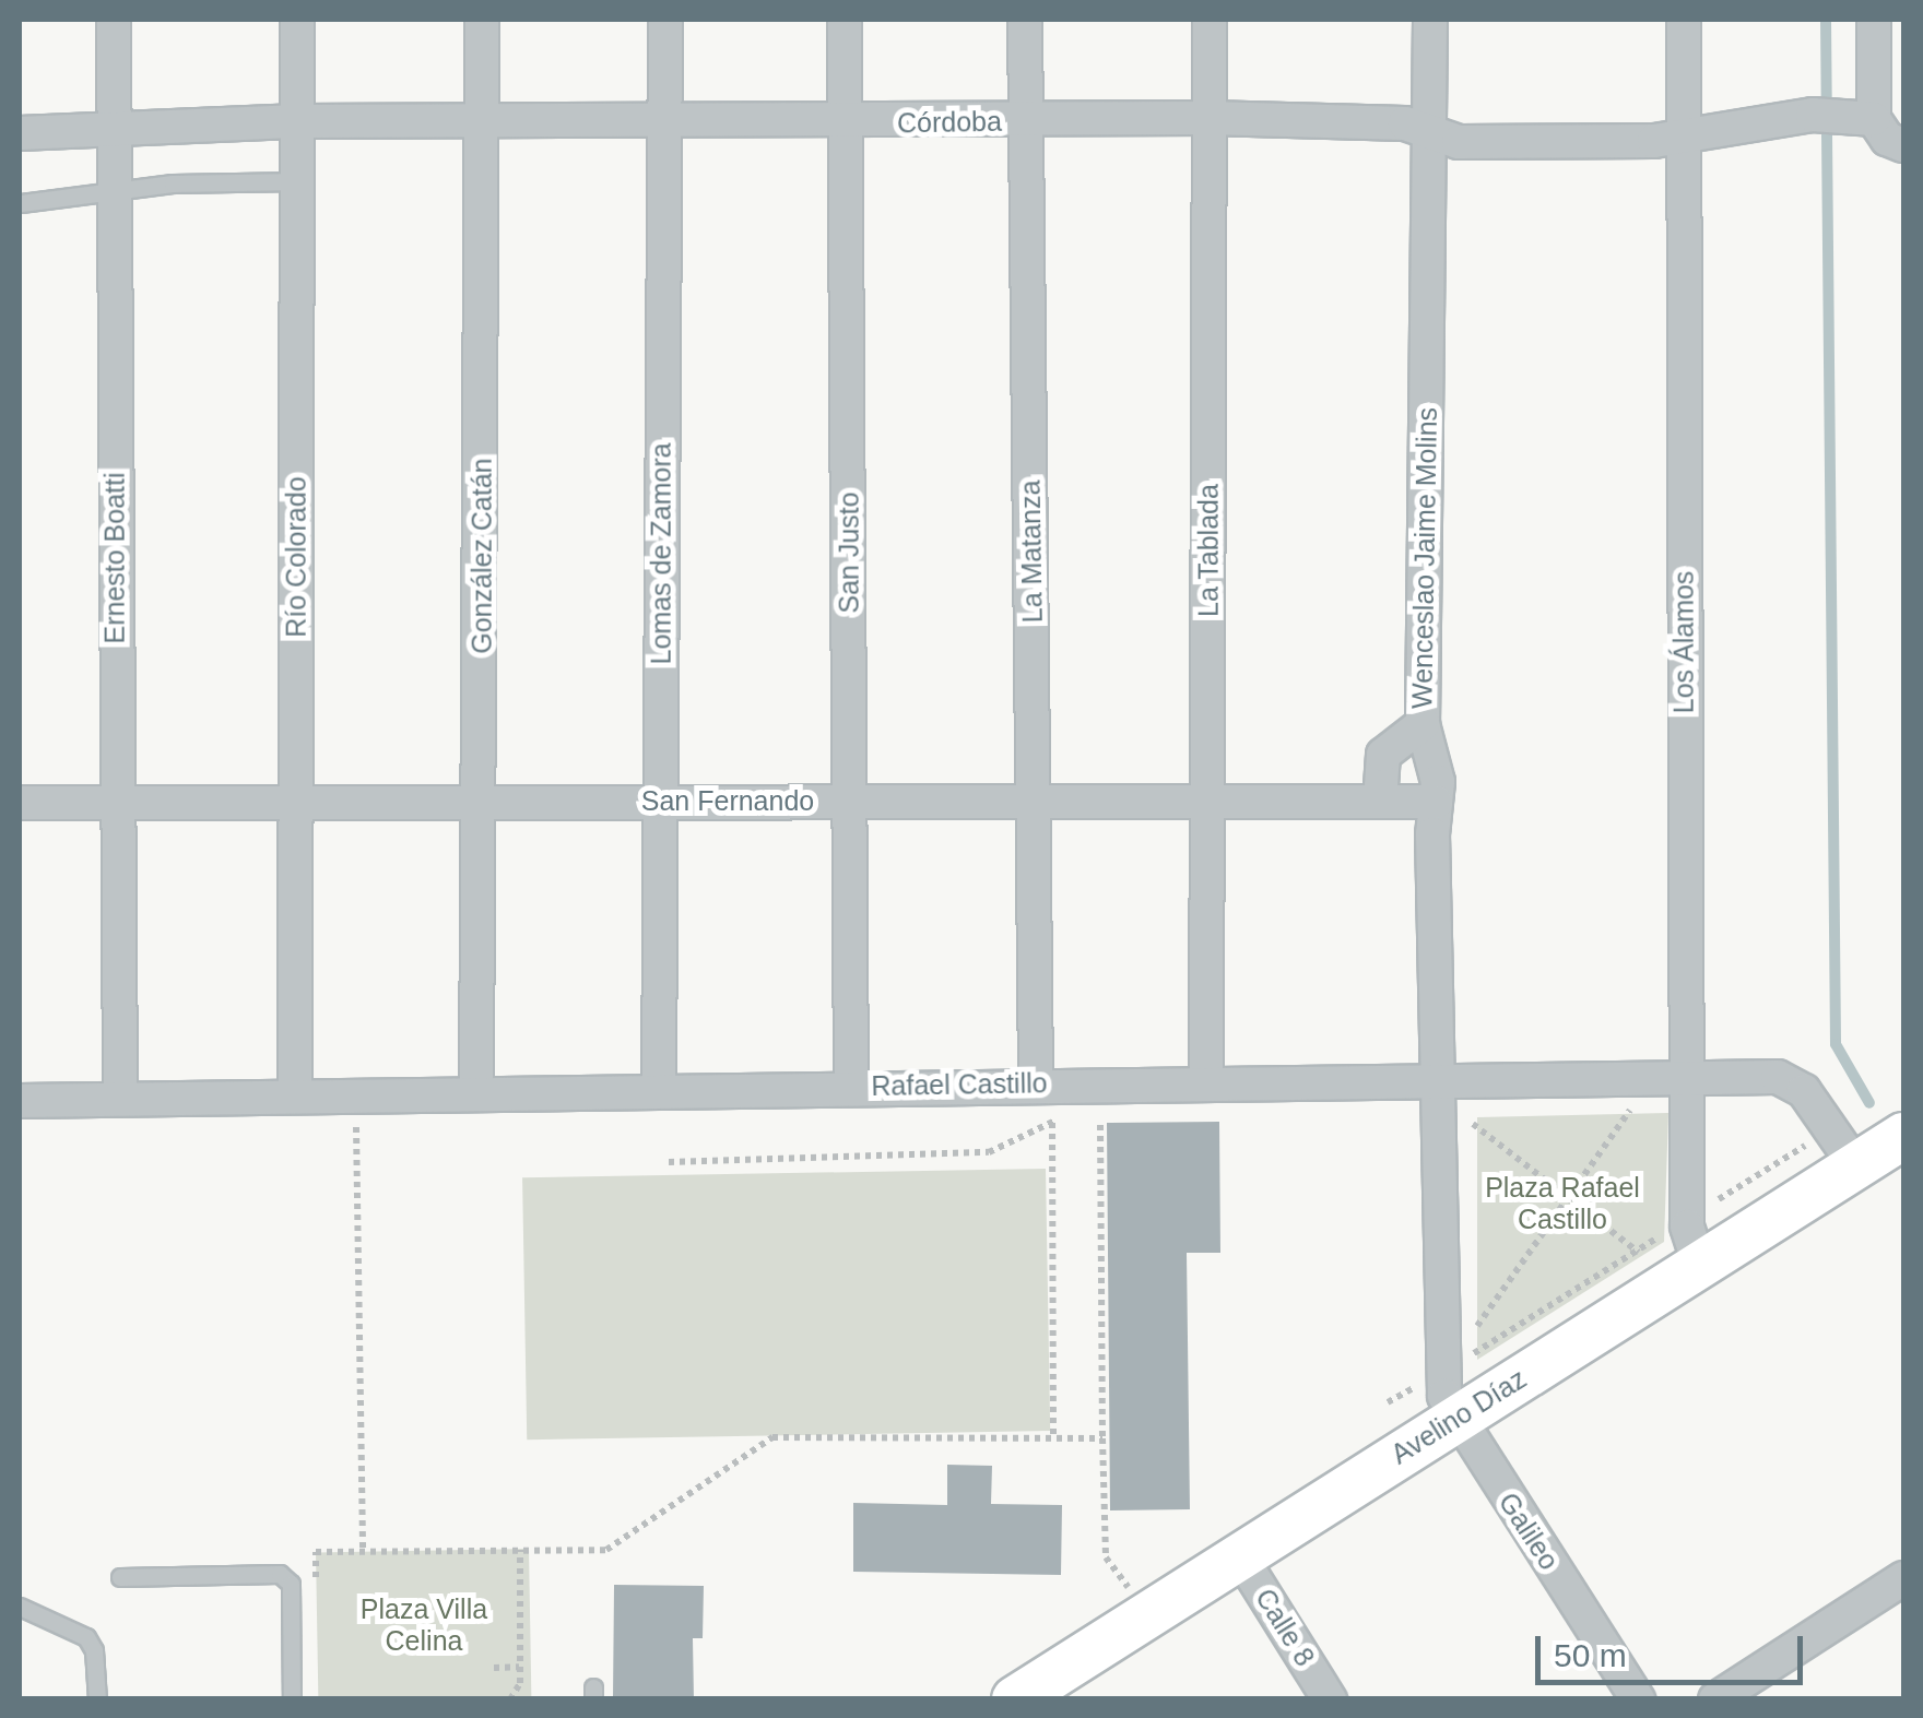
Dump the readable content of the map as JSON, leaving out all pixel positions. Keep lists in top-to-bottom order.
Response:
{
  "streets": {
    "street": [
      "Córdoba",
      "La Tablada",
      "La Matanza",
      "San Justo",
      "Lomas de Zamora",
      "González Catán",
      "Río Colorado",
      "Ernesto Boatti",
      "Wenceslao Jaime Molins",
      "Los Álamos",
      "San Fernando",
      "Rafael Castillo",
      "Avelino Díaz",
      "Galileo",
      "Calle 8"
    ]
  },
  "crossings": [
    ["Córdoba", "La Tablada"],
    ["Córdoba", "La Matanza"],
    ["Córdoba", "San Justo"],
    ["Córdoba", "Lomas de Zamora"],
    ["Córdoba", "González Catán"],
    ["Córdoba", "Río Colorado"],
    ["Córdoba", "Ernesto Boatti"],
    ["Córdoba", "Wenceslao Jaime Molins"],
    ["Córdoba", "Los Álamos"],
    ["La Tablada", "San Fernando"],
    ["La Tablada", "Rafael Castillo"],
    ["La Matanza", "San Fernando"],
    ["La Matanza", "Rafael Castillo"],
    ["San Justo", "San Fernando"],
    ["San Justo", "Rafael Castillo"],
    ["Lomas de Zamora", "San Fernando"],
    ["Lomas de Zamora", "Rafael Castillo"],
    ["González Catán", "San Fernando"],
    ["González Catán", "Rafael Castillo"],
    ["Río Colorado", "San Fernando"],
    ["Río Colorado", "Rafael Castillo"],
    ["Ernesto Boatti", "San Fernando"],
    ["Ernesto Boatti", "Rafael Castillo"],
    ["Wenceslao Jaime Molins", "San Fernando"],
    ["Wenceslao Jaime Molins", "Rafael Castillo"],
    ["Wenceslao Jaime Molins", "Avelino Díaz"],
    ["Wenceslao Jaime Molins", "Galileo"],
    ["Los Álamos", "Rafael Castillo"],
    ["Los Álamos", "Avelino Díaz"],
    ["Rafael Castillo", "Avelino Díaz"],
    ["Avelino Díaz", "Galileo"],
    ["Avelino Díaz", "Calle 8"]
  ],
  "parks": ["Plaza Rafael Castillo", "Plaza Villa Celina"],
  "scale_bar": "50 m"
}
